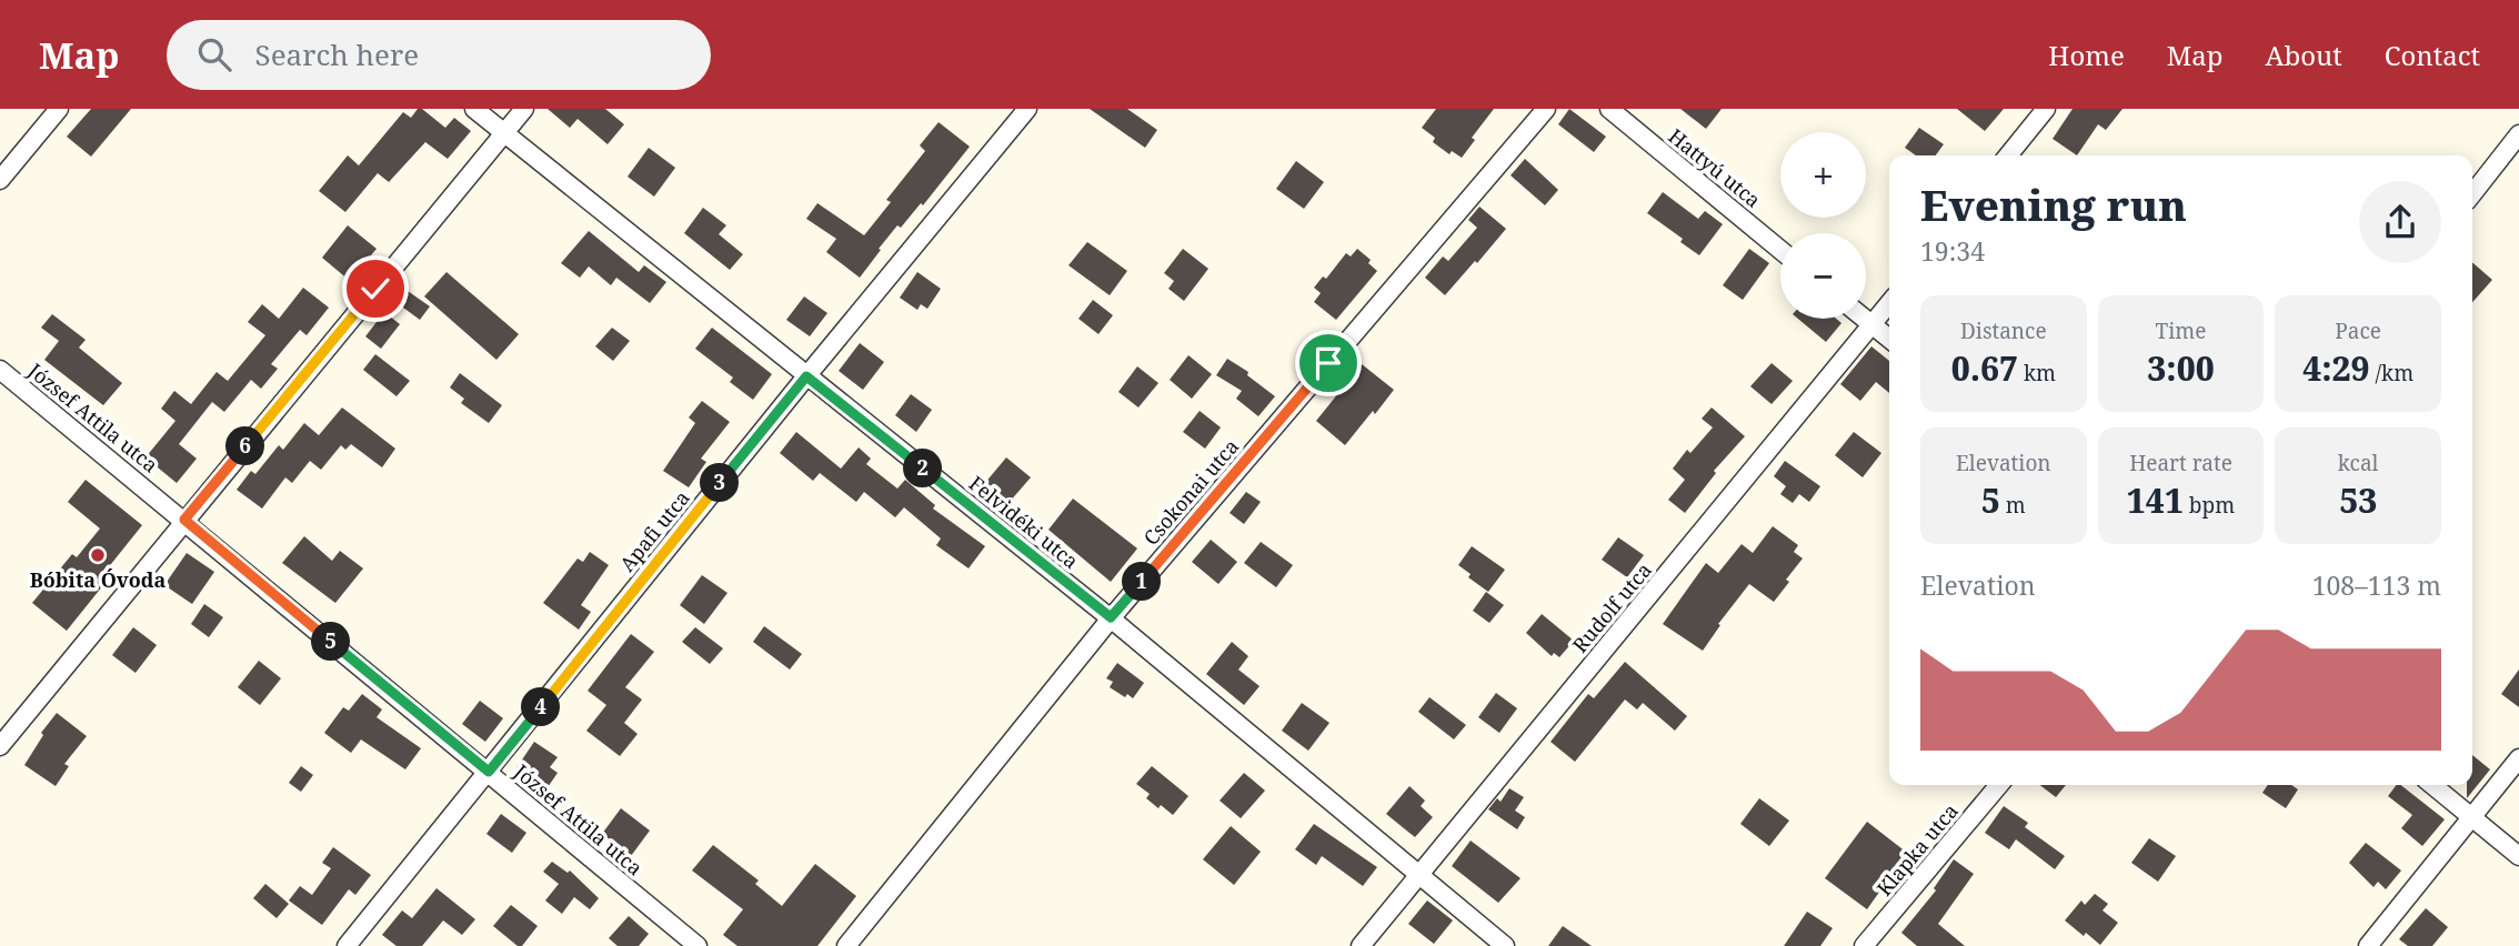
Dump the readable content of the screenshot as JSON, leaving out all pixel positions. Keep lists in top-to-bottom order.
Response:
{
  "streets": {
    "street": [
      "Hattyú utca",
      "József Attila utca",
      "Csokonai utca",
      "Felvidéki utca",
      "Apafi utca",
      "Rudolf utca",
      "Klapka utca"
    ]
  },
  "crossings": [
    ["József Attila utca", "Apafi utca"],
    ["Csokonai utca", "Felvidéki utca"],
    ["Felvidéki utca", "Apafi utca"],
    ["Felvidéki utca", "Rudolf utca"]
  ],
  "places": ["Bóbita Óvoda"],
  "page": {
    "header": "Map",
    "search": "Search here",
    "nav": [
      "Home",
      "Map",
      "About",
      "Contact"
    ],
    "map_buttons": ["+", "−"],
    "heading": ["Evening run", "19:34"],
    "stats": [
      ["Distance", "0.67 km"],
      ["Time", "3:00"],
      ["Pace", "4:29 /km"],
      ["Elevation", "5 m"],
      ["Heart rate", "141 bpm"],
      ["kcal", "53"]
    ],
    "pins": [
      "6",
      "2",
      "3",
      "1",
      "5",
      "4"
    ],
    "chart": ["Elevation", "108–113 m"]
  }
}
